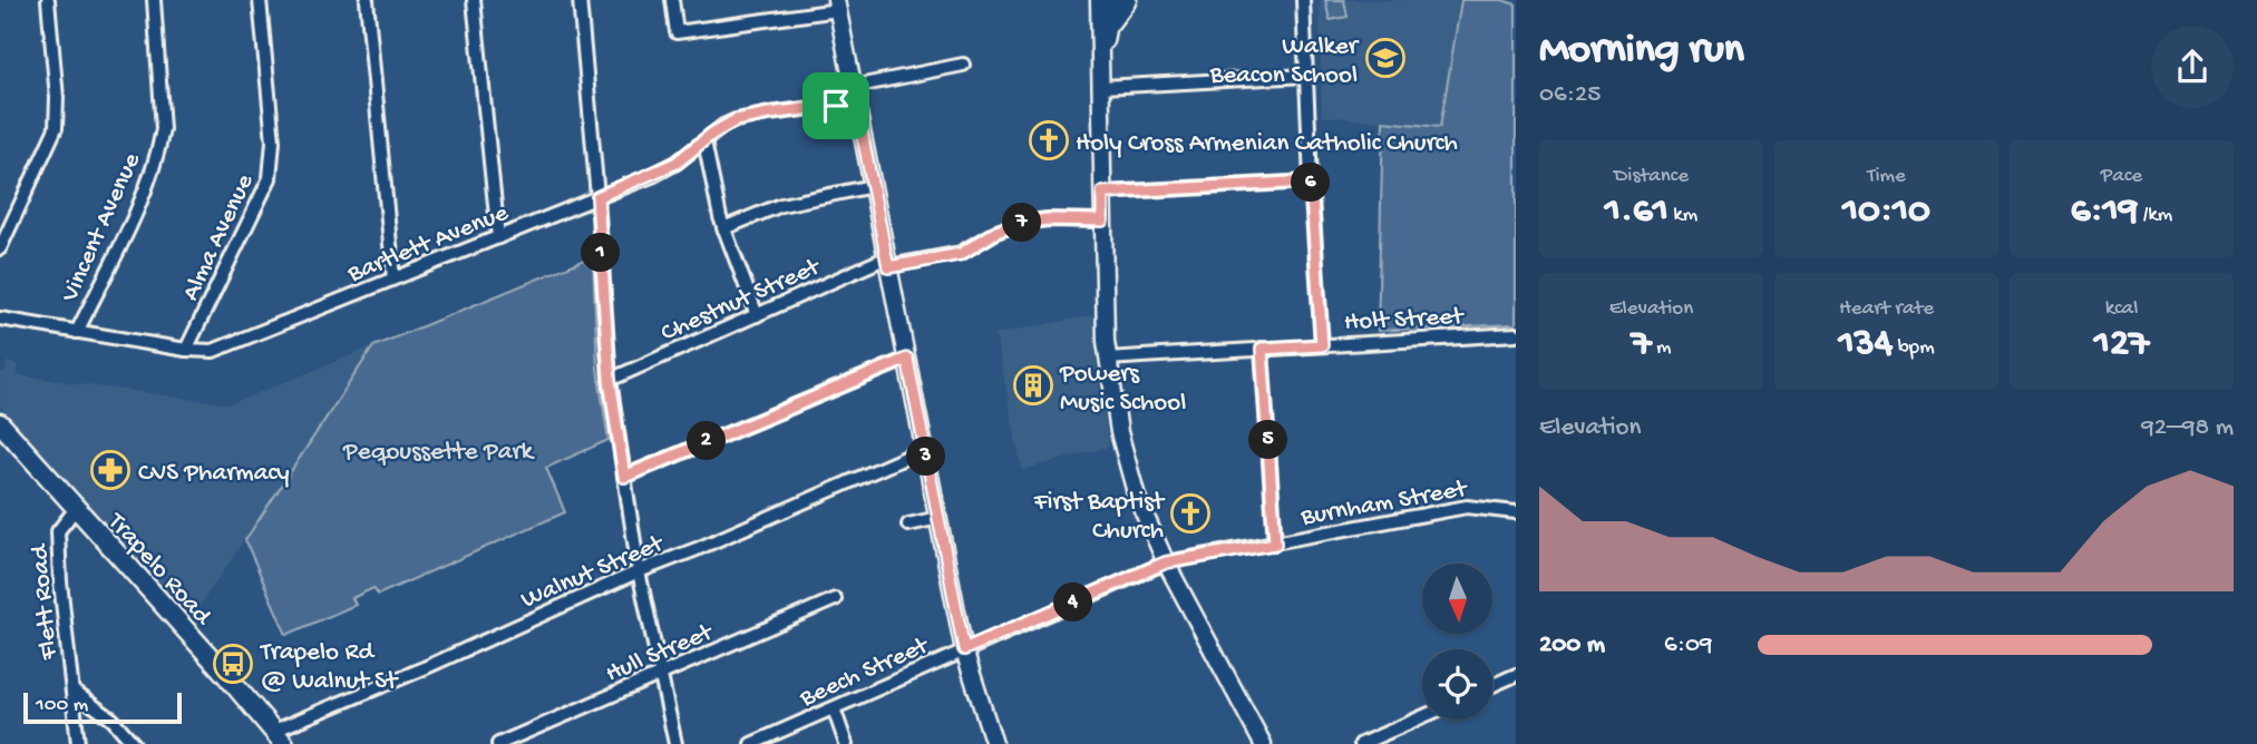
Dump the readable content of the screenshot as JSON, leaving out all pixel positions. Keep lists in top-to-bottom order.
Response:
{
  "streets": {
    "main road": ["Trapelo Road"],
    "street": [
      "Vincent Avenue",
      "Alma Avenue",
      "Bartlett Avenue",
      "Chestnut Street",
      "Holt Street",
      "Burnham Street",
      "Walnut Street",
      "Flett Road",
      "Hull Street",
      "Beech Street"
    ]
  },
  "crossings": [
    ["Vincent Avenue", "Bartlett Avenue"],
    ["Alma Avenue", "Bartlett Avenue"],
    ["Burnham Street", "Beech Street"],
    ["Trapelo Road", "Walnut Street"],
    ["Trapelo Road", "Flett Road"]
  ],
  "parks": ["Peqoussette Park"],
  "places": {
    "school or university": ["Walker Beacon School"],
    "church": ["Holy Cross Armenian Catholic Church", "First Baptist Church"],
    "building": ["Powers Music School"],
    "pharmacy": ["CVS Pharmacy"],
    "bus stop": ["Trapelo Rd @ Walnut St"]
  },
  "scale_bar": "100 m",
  "north": "bottom",
  "page": {
    "heading": ["Morning run", "06:25"],
    "stats": [
      ["Distance", "1.61 km"],
      ["Time", "10:10"],
      ["Pace", "6:19 /km"],
      ["Elevation", "7 m"],
      ["Heart rate", "134 bpm"],
      ["kcal", "127"]
    ],
    "pins": [
      "6",
      "7",
      "1",
      "5",
      "2",
      "3",
      "4"
    ],
    "chart": ["Elevation", "92–98 m"],
    "list": [
      {
        "name": "200 m",
        "note": "6:09"
      }
    ],
    "scale": "100 m"
  }
}
